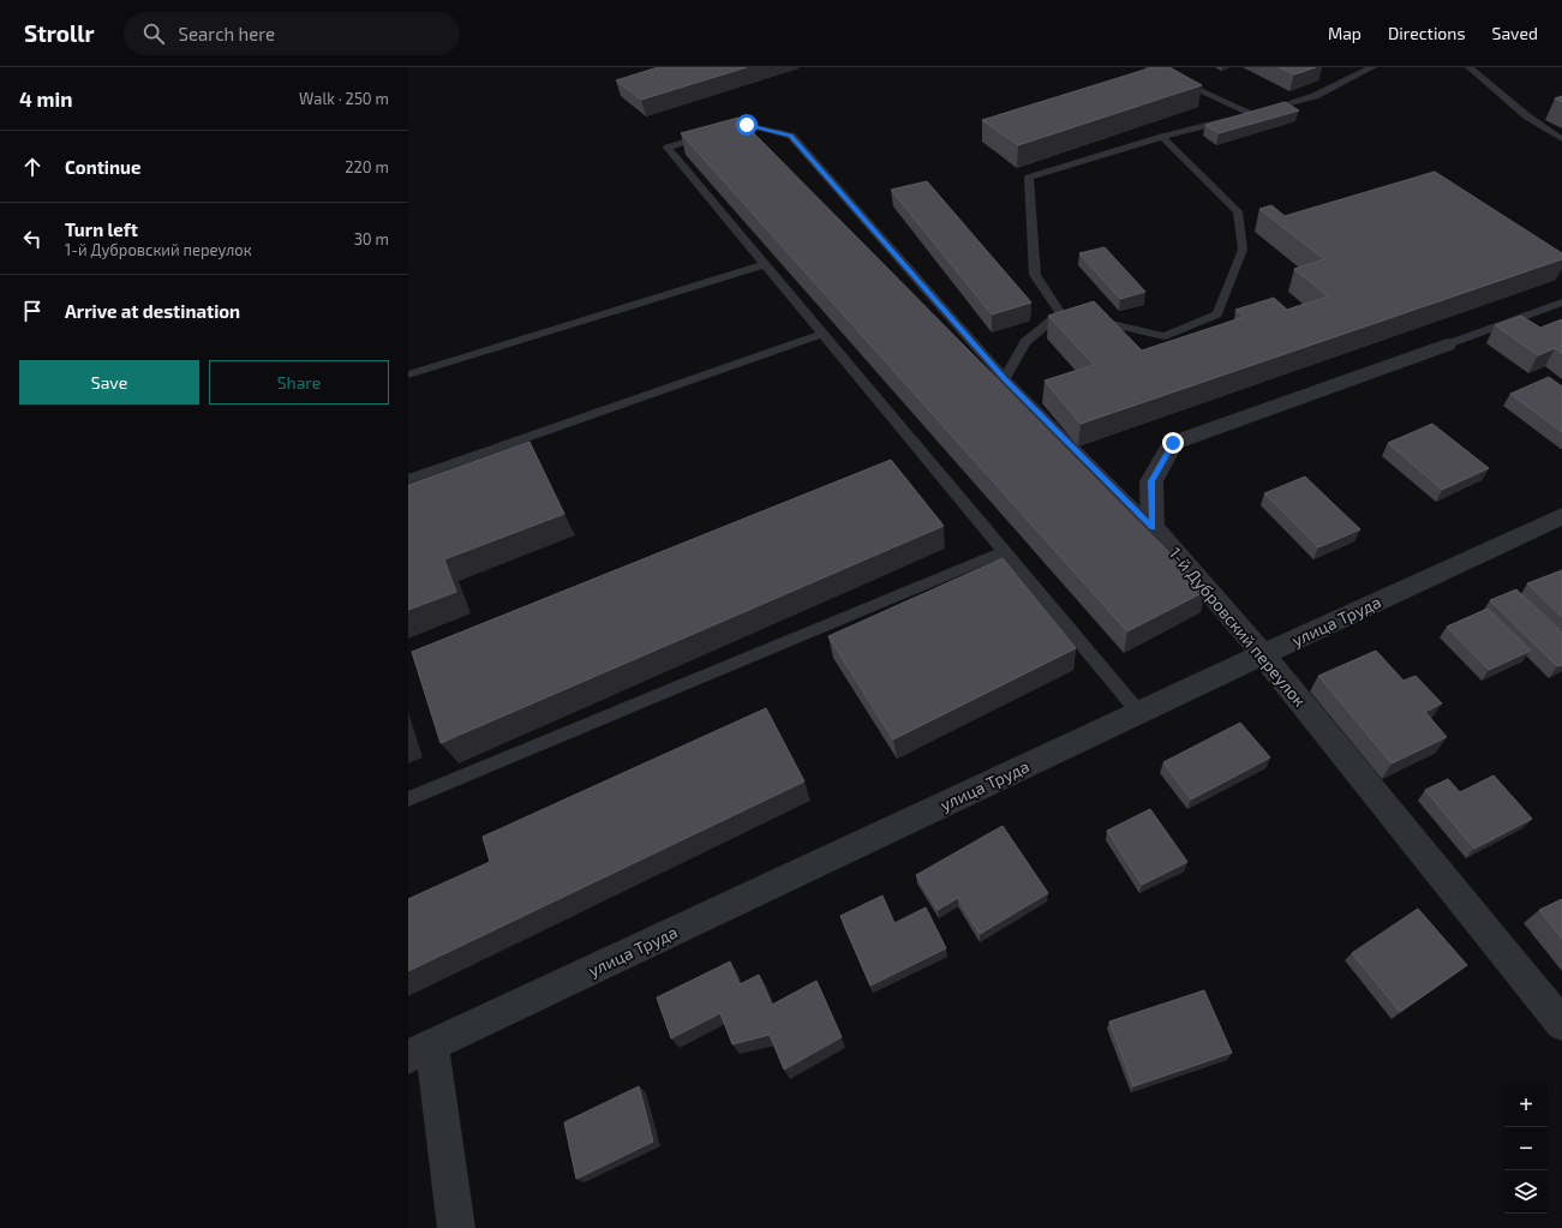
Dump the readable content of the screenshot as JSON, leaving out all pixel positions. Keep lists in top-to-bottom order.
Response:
{
  "streets": {
    "street": ["улица Труда", "1-й Дубровский переулок"]
  },
  "crossings": [
    ["улица Труда", "1-й Дубровский переулок"]
  ],
  "page": {
    "header": "Strollr",
    "search": "Search here",
    "nav": ["Map", "Directions", "Saved"],
    "heading": ["4 min", "Walk · 250 m"],
    "list": [
      ["Continue", "220 m"],
      ["Turn left", "1-й Дубровский переулок", "30 m"],
      "Arrive at destination"
    ],
    "buttons": ["Save", "Share"],
    "map_buttons": ["+", "−"]
  }
}
